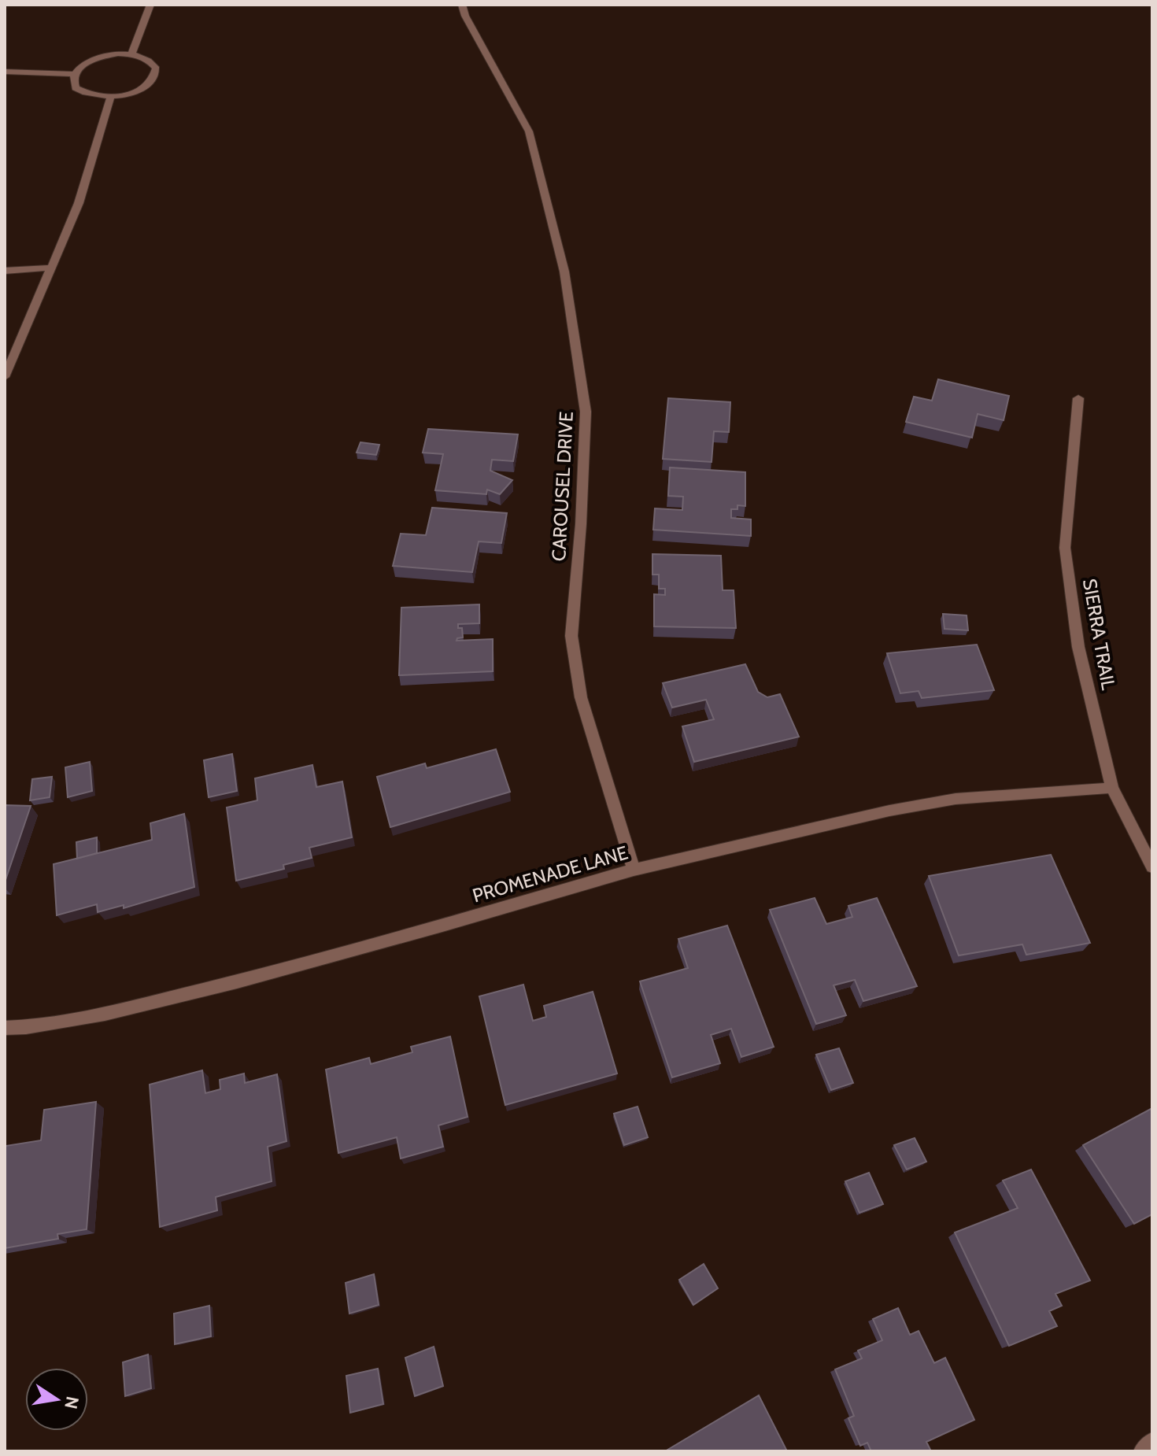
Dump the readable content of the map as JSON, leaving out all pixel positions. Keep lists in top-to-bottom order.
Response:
{
  "streets": {
    "street": ["CAROUSEL DRIVE", "SIERRA TRAIL", "PROMENADE LANE"]
  },
  "crossings": [
    ["CAROUSEL DRIVE", "PROMENADE LANE"],
    ["SIERRA TRAIL", "PROMENADE LANE"]
  ],
  "north": "right"
}
